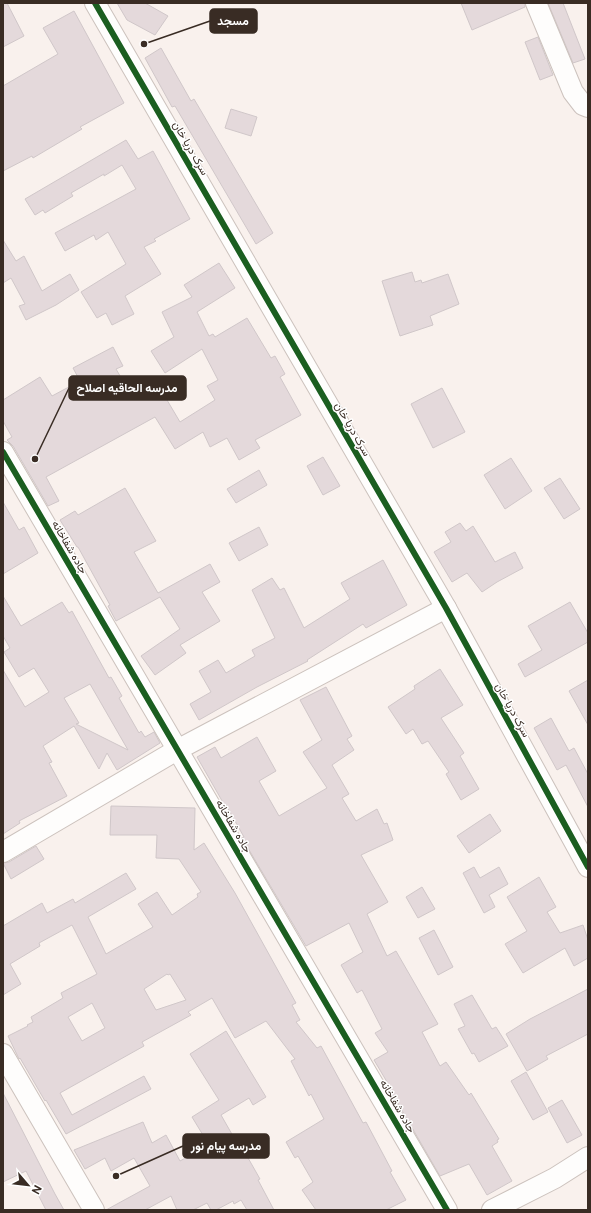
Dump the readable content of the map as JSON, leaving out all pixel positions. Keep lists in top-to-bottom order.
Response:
{
  "streets": {
    "street": ["سرک دریا خان", "جاده شفاخانه"]
  },
  "places": ["مسجد", "مدرسه الحاقیه اصلاح", "مدرسه پیام نور"],
  "north": "bottom right"
}
